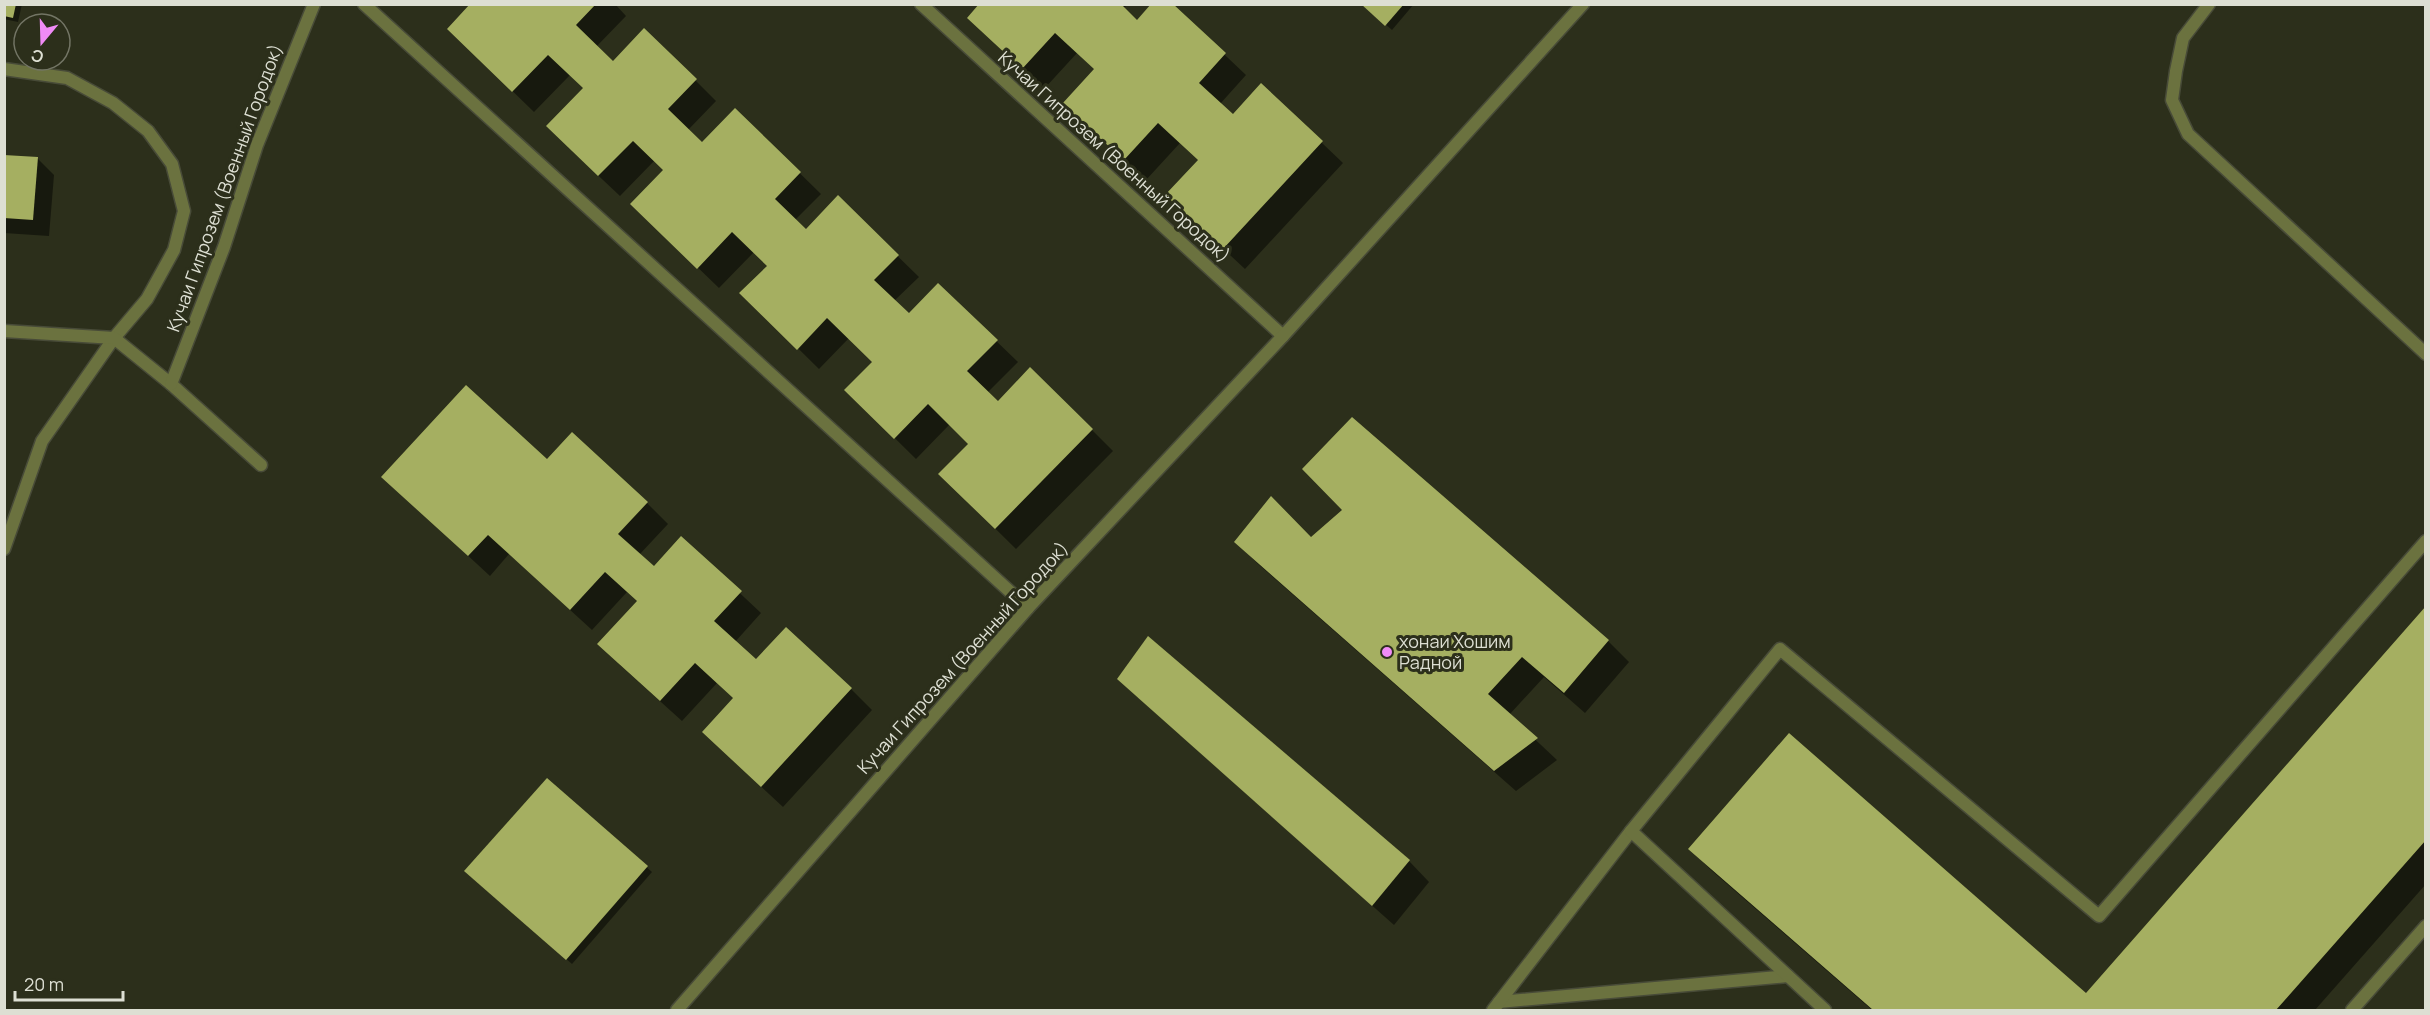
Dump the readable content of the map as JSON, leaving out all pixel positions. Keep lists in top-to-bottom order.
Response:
{
  "streets": {
    "lane": ["Кучаи Гипрозем (Военный Городок)"]
  },
  "places": ["хонаи Хошим Радной"],
  "scale_bar": "20 m",
  "north": "bottom"
}
